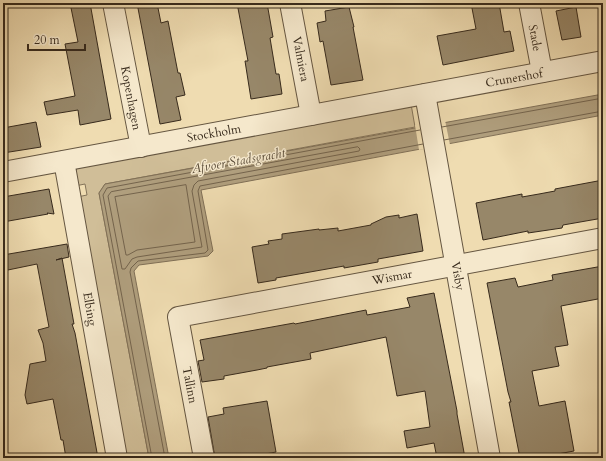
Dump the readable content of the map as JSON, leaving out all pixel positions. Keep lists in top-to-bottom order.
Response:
{
  "streets": {
    "street": [
      "Stade",
      "Valmiera",
      "Crunershof",
      "Kopenhagen",
      "Stockholm",
      "Visby",
      "Wismar",
      "Elbing",
      "Tallinn"
    ]
  },
  "crossings": [
    ["Stade", "Crunershof"],
    ["Valmiera", "Stockholm"],
    ["Crunershof", "Stockholm"],
    ["Crunershof", "Visby"],
    ["Kopenhagen", "Stockholm"],
    ["Stockholm", "Visby"],
    ["Stockholm", "Elbing"],
    ["Visby", "Wismar"],
    ["Wismar", "Tallinn"]
  ],
  "water": ["Afvoer Stadsgracht"],
  "scale_bar": "20 m"
}
